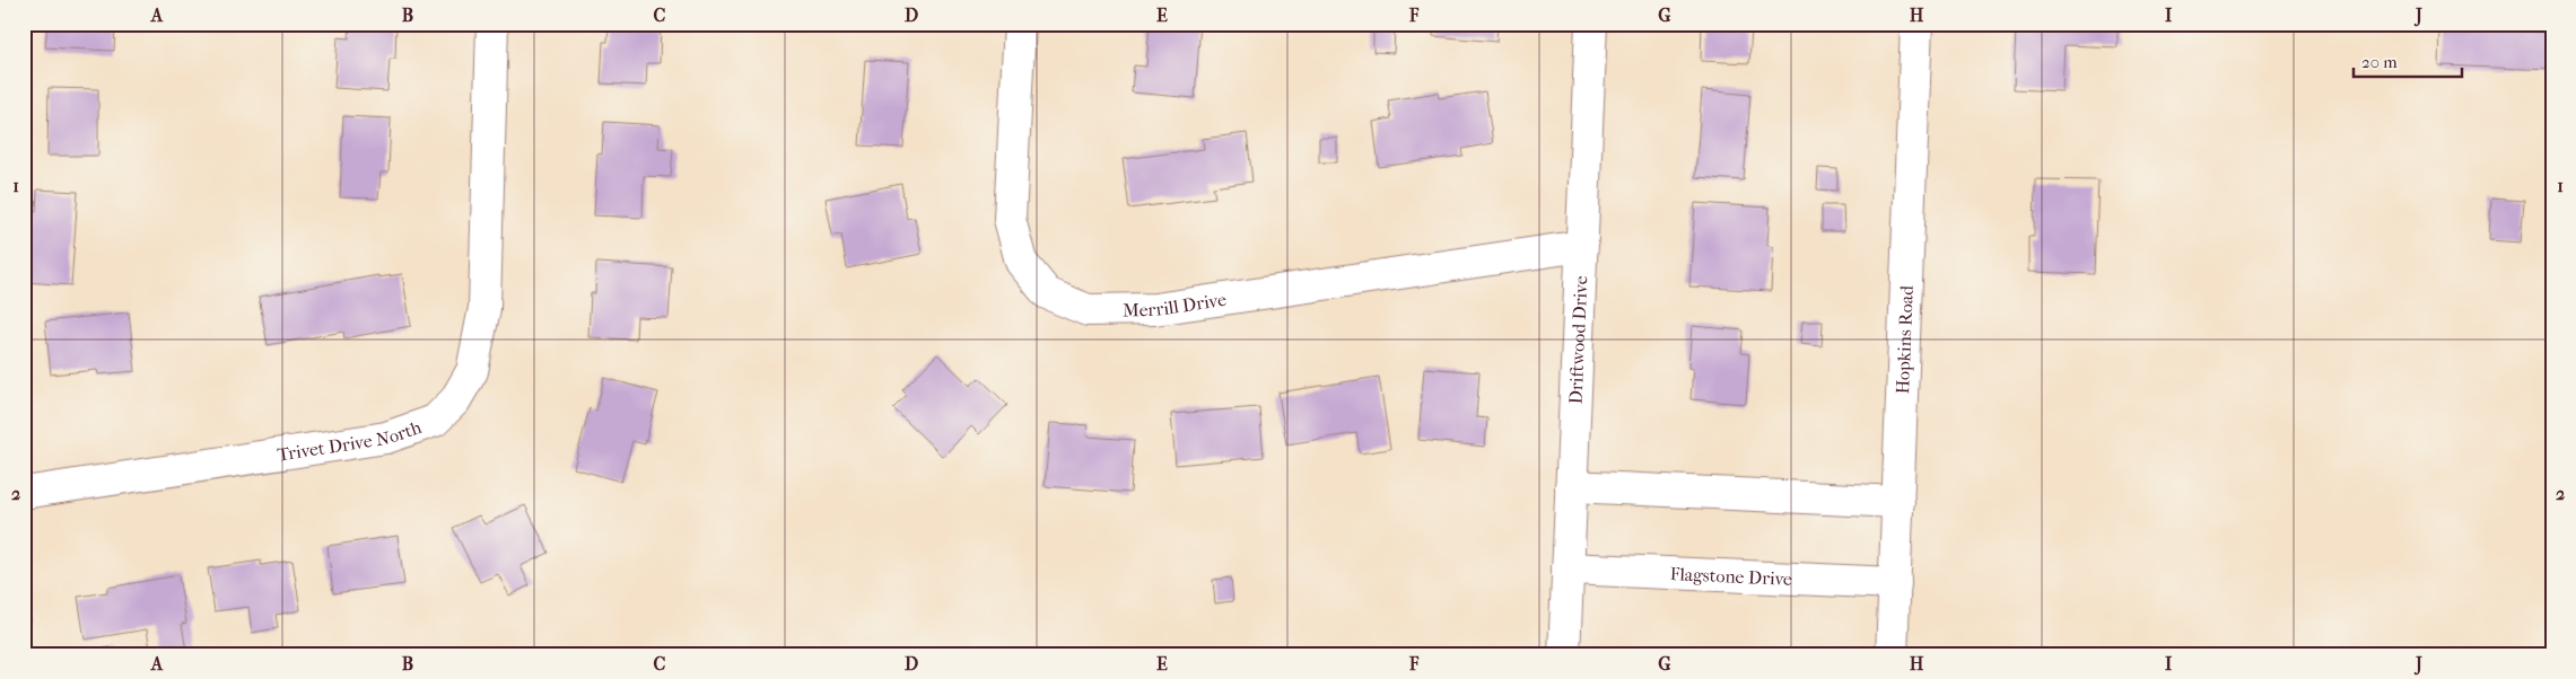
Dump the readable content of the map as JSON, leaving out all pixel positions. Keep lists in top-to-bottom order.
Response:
{
  "streets": {
    "street": [
      "Merrill Drive",
      "Driftwood Drive",
      "Hopkins Road",
      "Trivet Drive North",
      "Flagstone Drive"
    ]
  },
  "crossings": [
    ["Merrill Drive", "Driftwood Drive"],
    ["Driftwood Drive", "Flagstone Drive"],
    ["Hopkins Road", "Flagstone Drive"]
  ],
  "scale_bar": "20 m",
  "grid": {
    "columns": [
      "A",
      "B",
      "C",
      "D",
      "E",
      "F",
      "G",
      "H",
      "I",
      "J"
    ],
    "rows": ["1", "2"]
  }
}
